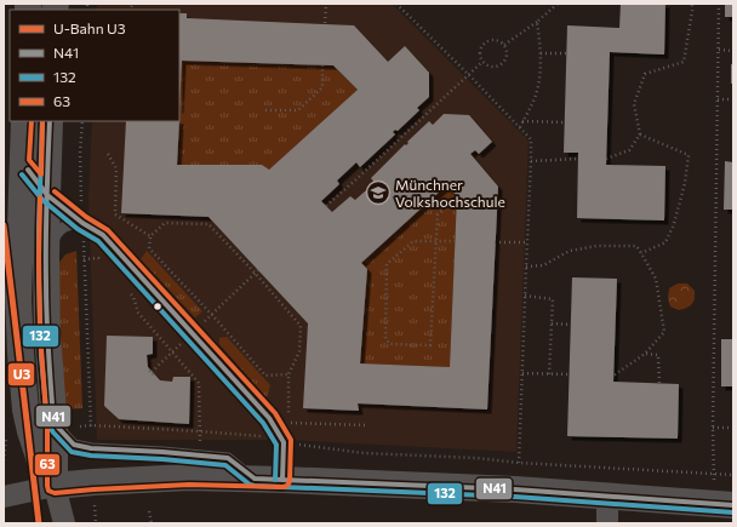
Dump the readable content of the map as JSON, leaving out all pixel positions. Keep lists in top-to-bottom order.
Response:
{
  "places": {
    "school or university": ["Münchner Volkshochschule"]
  },
  "lines": [
    "transit line N41",
    "transit line 132",
    "transit line 63",
    "metro line U3"
  ],
  "legend": [
    "U-Bahn U3",
    "N41",
    "132",
    "63"
  ]
}
